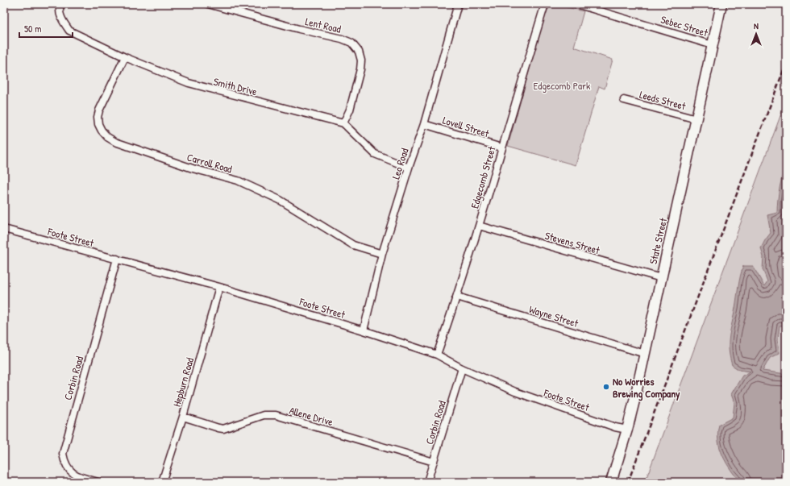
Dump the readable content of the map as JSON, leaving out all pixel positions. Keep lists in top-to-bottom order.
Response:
{
  "streets": {
    "main road": ["State Street"],
    "street": [
      "Lent Road",
      "Sebec Street",
      "Smith Drive",
      "Leeds Street",
      "Lovell Street",
      "Carroll Road",
      "Leo Road",
      "Edgecomb Street",
      "Foote Street",
      "Stevens Street",
      "Wayne Street",
      "Corbin Road",
      "Hepburn Road",
      "Allene Drive"
    ]
  },
  "crossings": [
    ["Lent Road", "Smith Drive"],
    ["Sebec Street", "State Street"],
    ["Smith Drive", "Carroll Road"],
    ["Smith Drive", "Leo Road"],
    ["Leeds Street", "State Street"],
    ["Lovell Street", "Leo Road"],
    ["Lovell Street", "Edgecomb Street"],
    ["Carroll Road", "Leo Road"],
    ["Leo Road", "Foote Street"],
    ["Edgecomb Street", "Foote Street"],
    ["Edgecomb Street", "Stevens Street"],
    ["Edgecomb Street", "Wayne Street"],
    ["Foote Street", "State Street"],
    ["Foote Street", "Corbin Road"],
    ["Foote Street", "Hepburn Road"],
    ["State Street", "Stevens Street"],
    ["State Street", "Wayne Street"],
    ["Corbin Road", "Allene Drive"],
    ["Hepburn Road", "Allene Drive"]
  ],
  "parks": ["Edgecomb Park"],
  "places": ["No Worries Brewing Company"],
  "scale_bar": "50 m",
  "north": "top"
}
